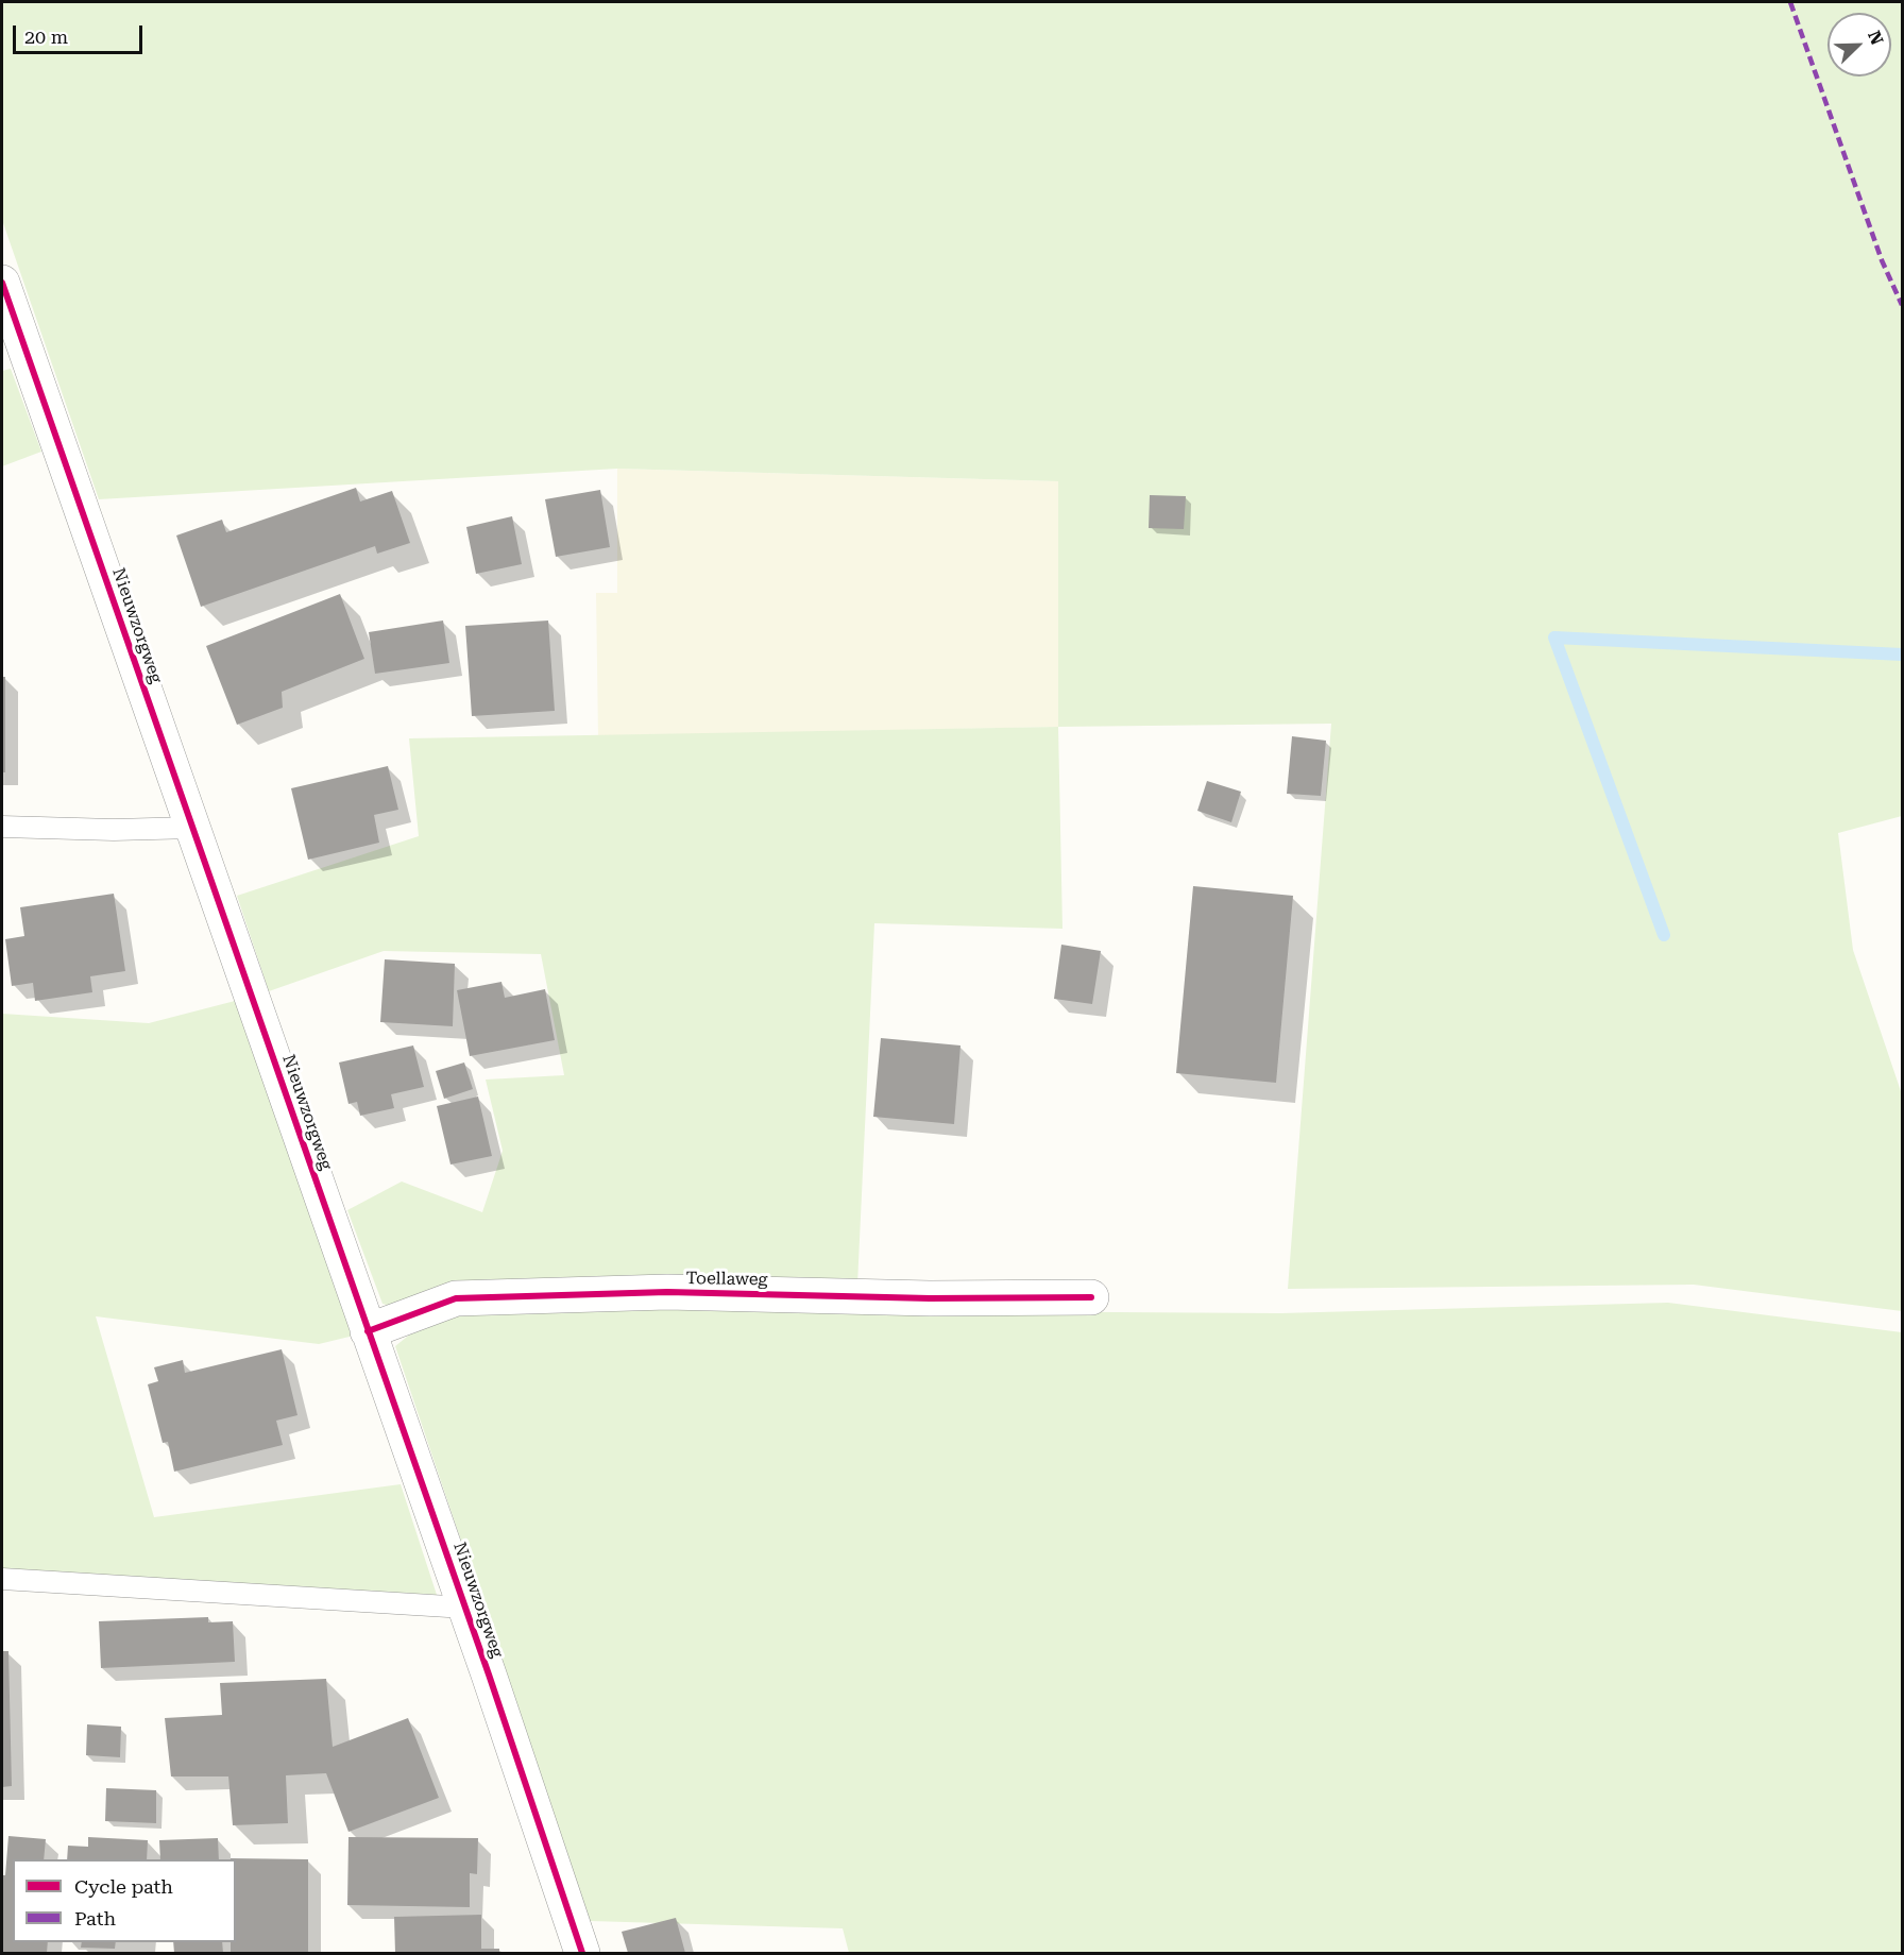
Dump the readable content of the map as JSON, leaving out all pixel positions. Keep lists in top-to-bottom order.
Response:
{
  "streets": {
    "street": ["Nieuwzorgweg", "Toellaweg"]
  },
  "crossings": [
    ["Nieuwzorgweg", "Toellaweg"]
  ],
  "legend": ["Cycle path", "Path"],
  "scale_bar": "20 m",
  "north": "top right"
}
